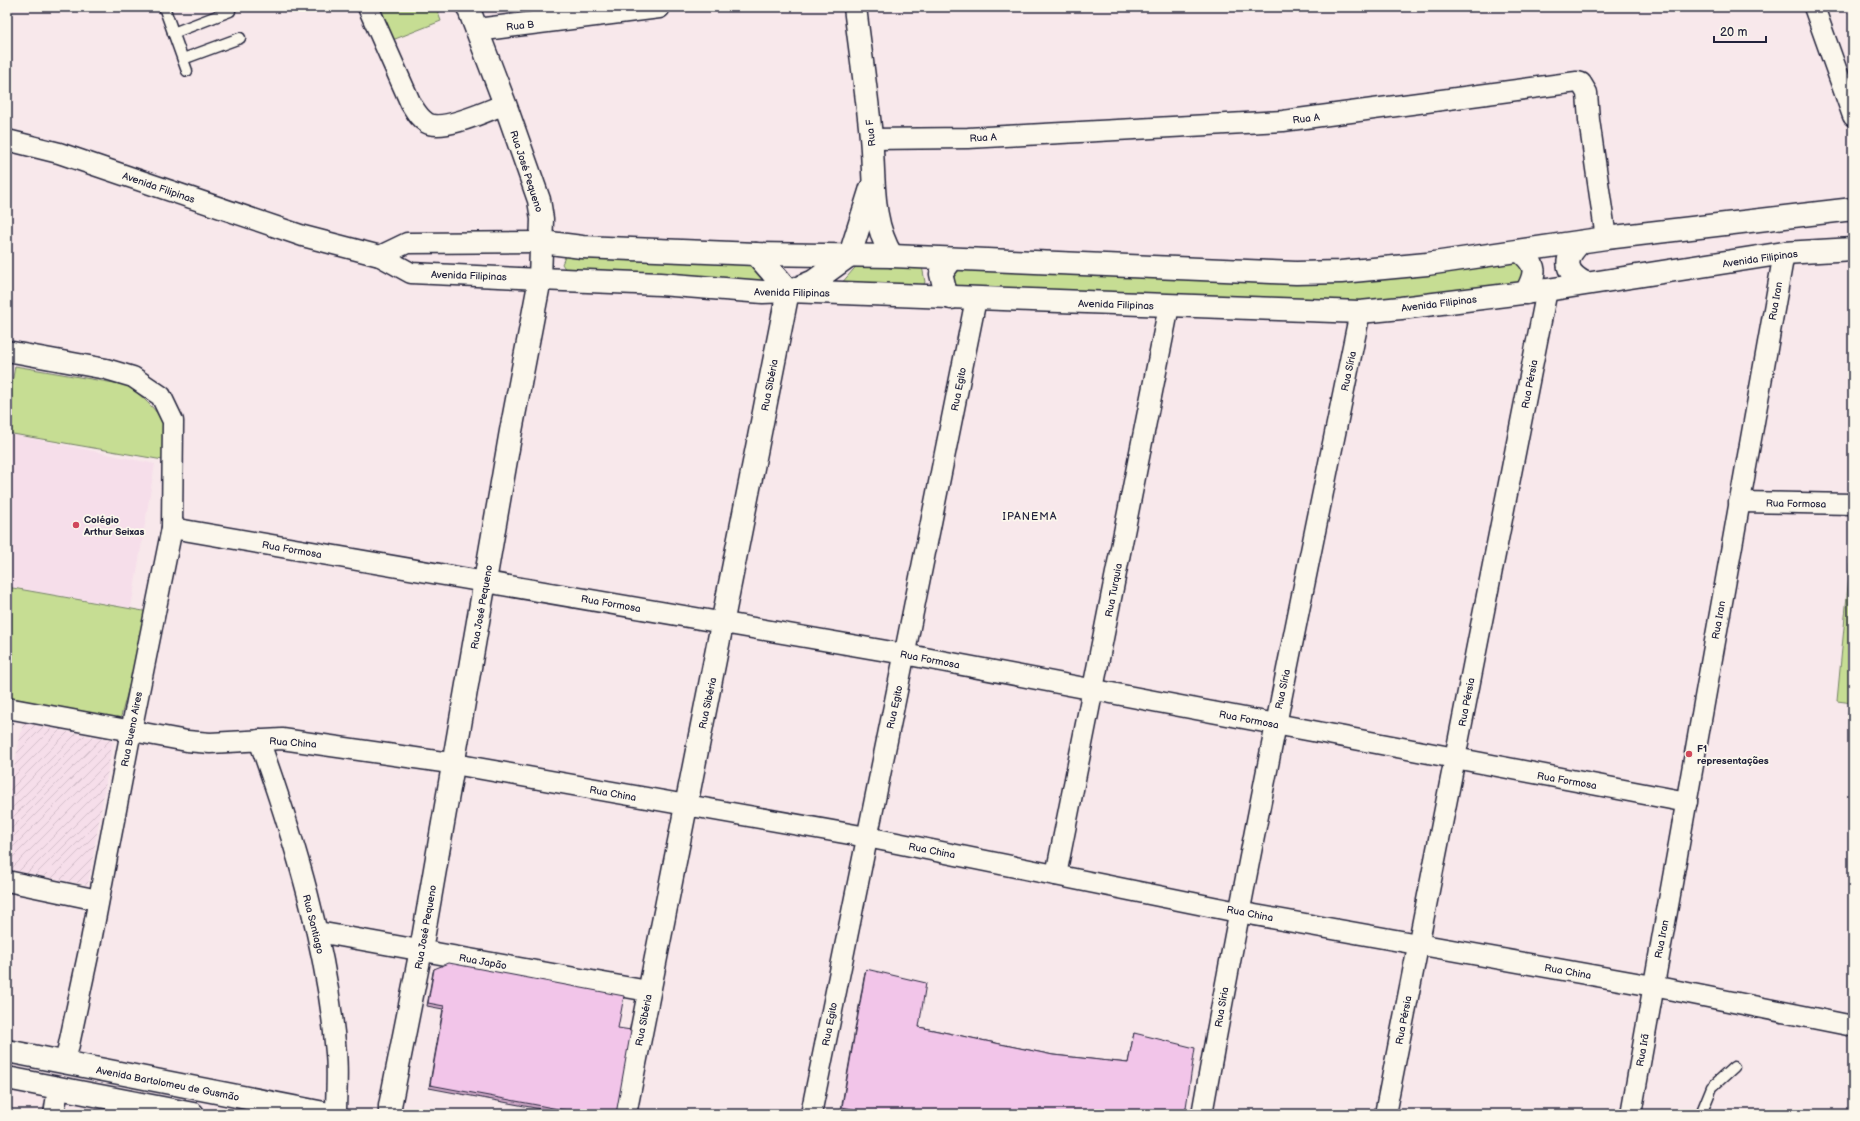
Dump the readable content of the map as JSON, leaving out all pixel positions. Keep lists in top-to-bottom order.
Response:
{
  "streets": {
    "main road": [
      "Rua B",
      "Rua F",
      "Rua José Pequeno",
      "Avenida Filipinas",
      "Rua Sibéria",
      "Avenida Bartolomeu de Gusmão"
    ],
    "street": [
      "Rua A",
      "Rua Iran",
      "Rua Síria",
      "Rua Pérsia",
      "Rua Egito",
      "Rua Formosa",
      "Rua Turquia",
      "Rua Bueno Aires",
      "Rua China",
      "Rua Santiago",
      "Rua Japão",
      "Rua Irã"
    ]
  },
  "crossings": [
    ["Rua B", "Rua José Pequeno"],
    ["Rua A", "Rua F"],
    ["Rua José Pequeno", "Avenida Filipinas"],
    ["Rua José Pequeno", "Rua Formosa"],
    ["Rua José Pequeno", "Rua China"],
    ["Rua José Pequeno", "Rua Japão"],
    ["Avenida Filipinas", "Rua Iran"],
    ["Avenida Filipinas", "Rua Síria"],
    ["Avenida Filipinas", "Rua Pérsia"],
    ["Avenida Filipinas", "Rua Sibéria"],
    ["Avenida Filipinas", "Rua Egito"],
    ["Avenida Filipinas", "Rua Turquia"],
    ["Rua Iran", "Rua Formosa"],
    ["Rua Iran", "Rua China"],
    ["Rua Iran", "Rua Irã"],
    ["Rua Síria", "Rua Formosa"],
    ["Rua Síria", "Rua China"],
    ["Rua Pérsia", "Rua Formosa"],
    ["Rua Pérsia", "Rua China"],
    ["Rua Sibéria", "Rua Formosa"],
    ["Rua Sibéria", "Rua China"],
    ["Rua Sibéria", "Rua Japão"],
    ["Rua Egito", "Rua Formosa"],
    ["Rua Egito", "Rua China"],
    ["Rua Formosa", "Rua Turquia"],
    ["Rua Formosa", "Rua Bueno Aires"],
    ["Rua Turquia", "Rua China"],
    ["Rua Bueno Aires", "Rua China"],
    ["Rua Bueno Aires", "Avenida Bartolomeu de Gusmão"],
    ["Rua China", "Rua Santiago"],
    ["Rua China", "Rua Irã"],
    ["Rua Santiago", "Rua Japão"]
  ],
  "districts": ["IPANEMA"],
  "places": ["Colégio Arthur Seixas", "F1 representações"],
  "scale_bar": "20 m"
}
